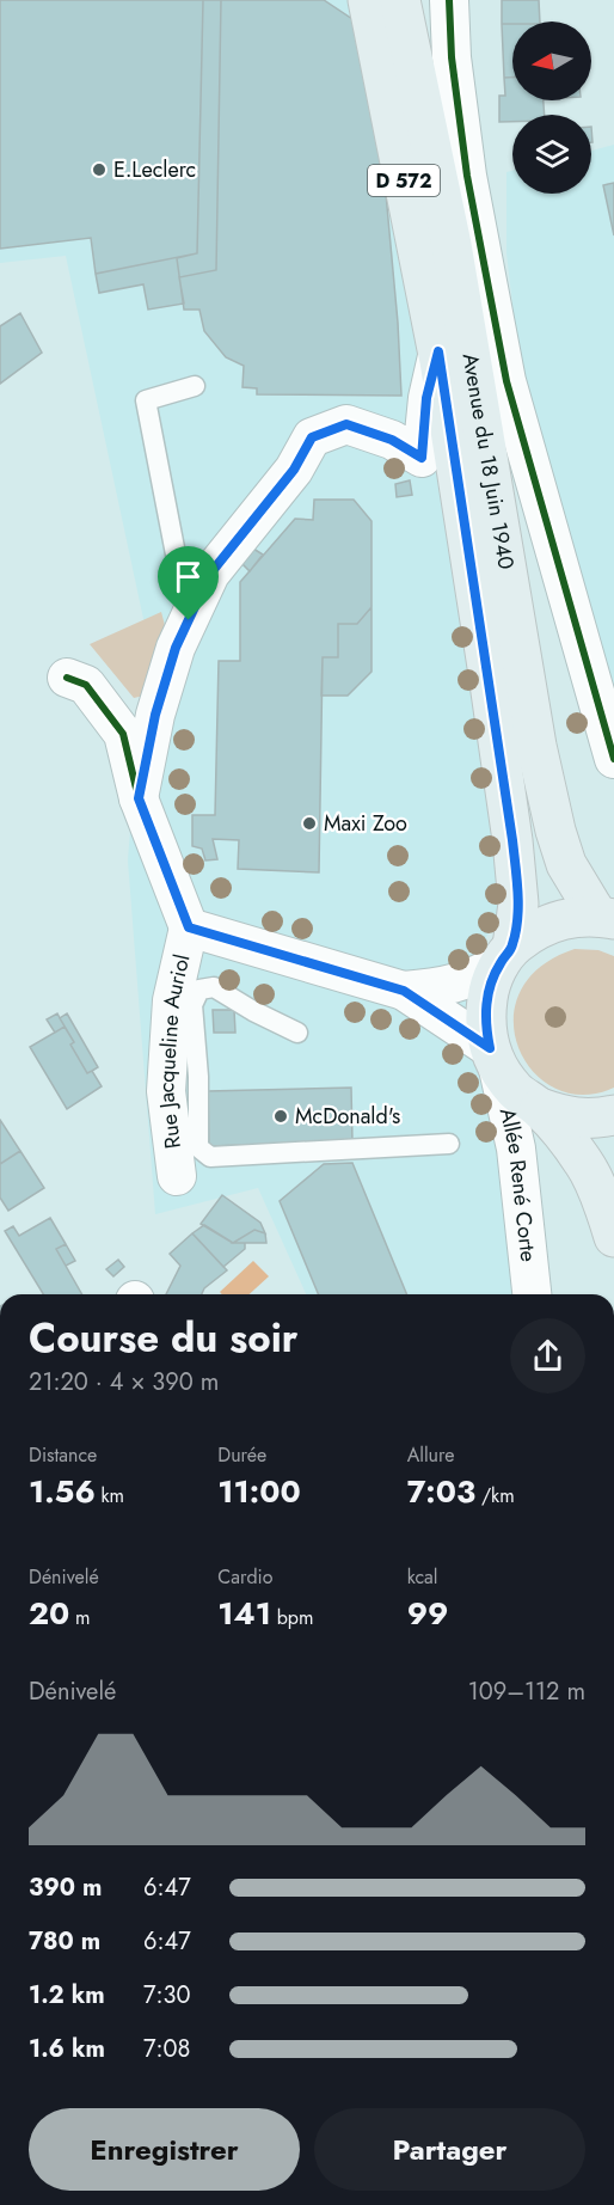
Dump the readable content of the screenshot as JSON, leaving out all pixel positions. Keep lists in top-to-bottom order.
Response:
{
  "streets": {
    "main road": ["D 572", "Avenue du 18 Juin 1940"],
    "street": ["Rue Jacqueline Auriol", "Allée René Corte"]
  },
  "crossings": [
    ["Avenue du 18 Juin 1940", "Allée René Corte"]
  ],
  "places": ["E.Leclerc", "Maxi Zoo", "McDonald's"],
  "north": "left",
  "page": {
    "heading": ["Course du soir", "21:20 · 4 × 390 m"],
    "stats": [
      ["Distance", "1.56 km"],
      ["Durée", "11:00"],
      ["Allure", "7:03 /km"],
      ["Dénivelé", "20 m"],
      ["Cardio", "141 bpm"],
      ["kcal", "99"]
    ],
    "chart": ["Dénivelé", "109–112 m"],
    "list": [
      {
        "name": "390 m",
        "note": "6:47"
      },
      {
        "name": "780 m",
        "note": "6:47"
      },
      {
        "name": "1.2 km",
        "note": "7:30"
      },
      {
        "name": "1.6 km",
        "note": "7:08"
      }
    ],
    "buttons": ["Enregistrer", "Partager"]
  }
}
